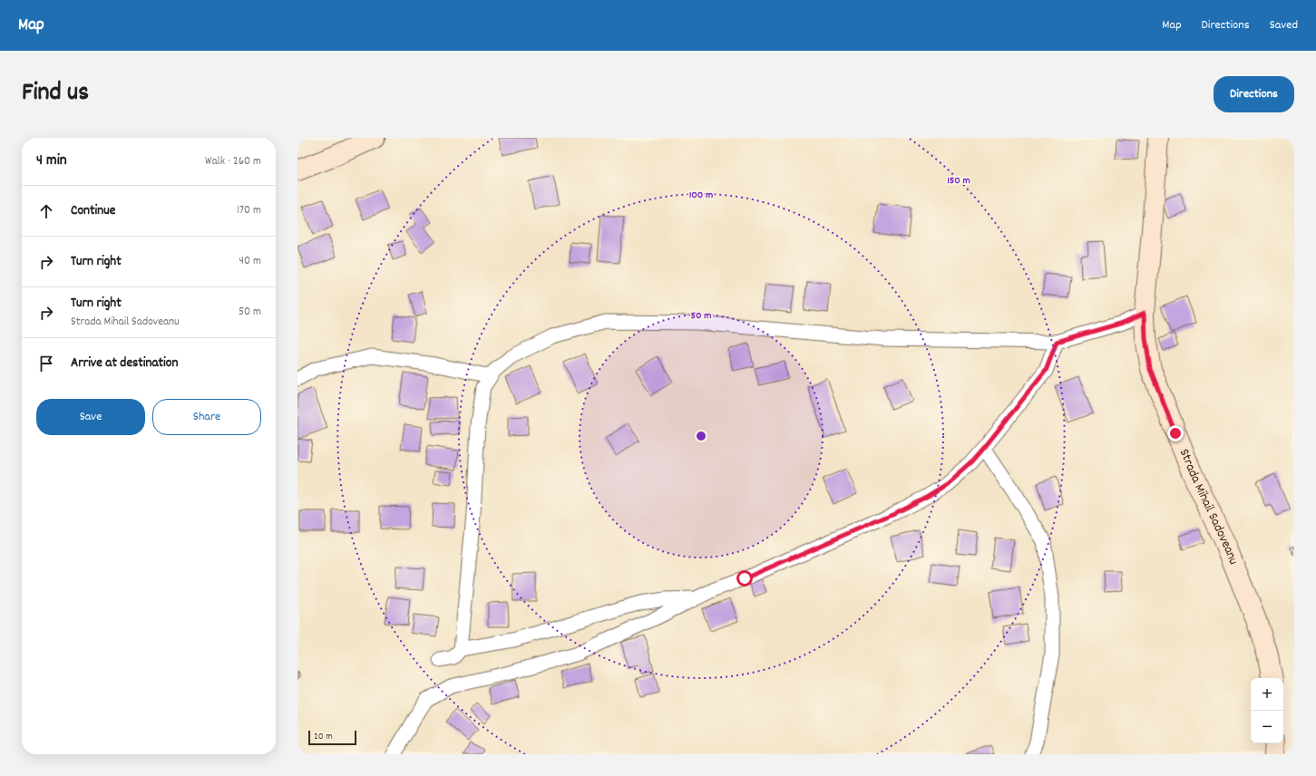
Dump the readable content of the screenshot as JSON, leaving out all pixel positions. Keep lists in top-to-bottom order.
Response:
{
  "streets": {
    "street": ["Strada Mihail Sadoveanu"]
  },
  "scale_bar": "20 m",
  "page": {
    "header": "Map",
    "nav": ["Map", "Directions", "Saved"],
    "title": "Find us",
    "buttons": [
      "Directions",
      ["Save", "Share"]
    ],
    "heading": ["4 min", "Walk · 260 m"],
    "list": [
      ["Continue", "170 m"],
      ["Turn right", "40 m"],
      ["Turn right", "Strada Mihail Sadoveanu", "50 m"],
      "Arrive at destination"
    ],
    "map_buttons": ["+", "−"],
    "scale": "20 m"
  },
  "rings": ["150 m", "100 m", "50 m"]
}
